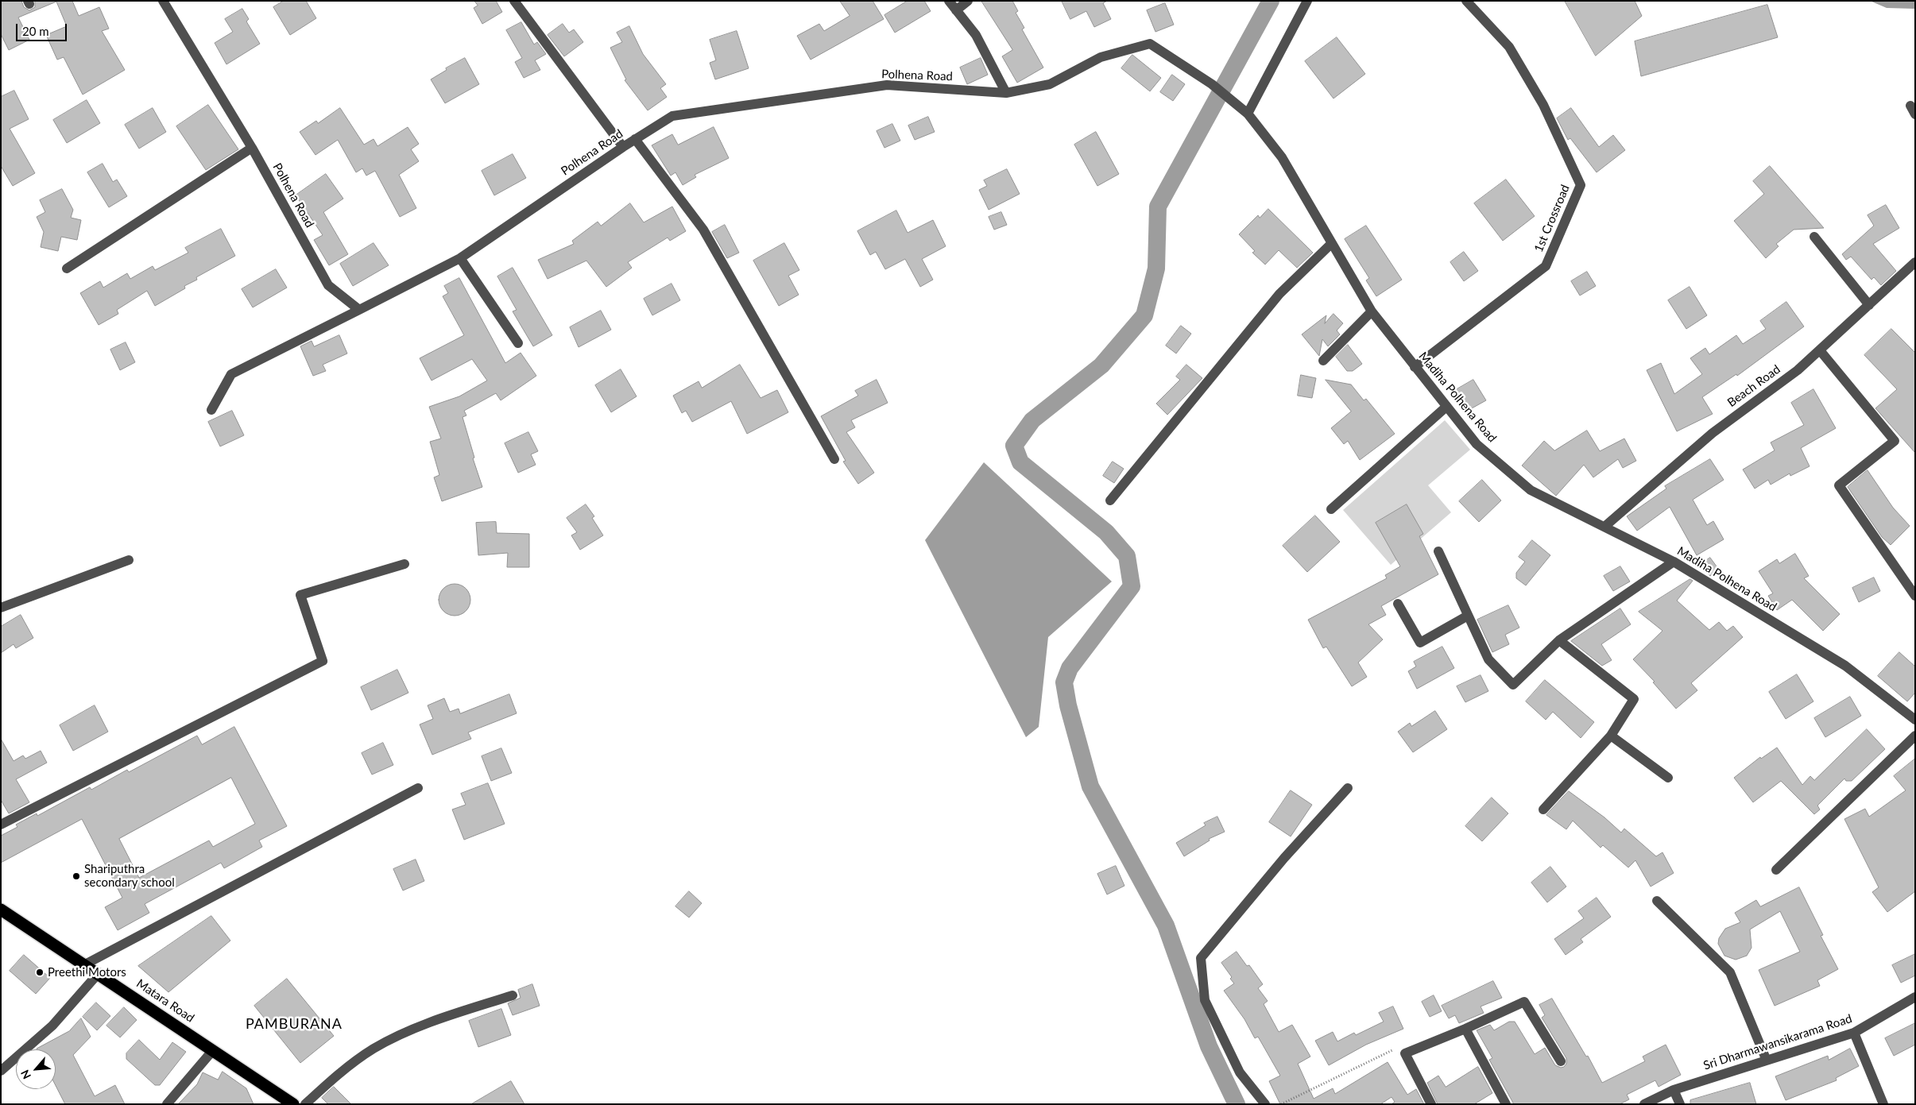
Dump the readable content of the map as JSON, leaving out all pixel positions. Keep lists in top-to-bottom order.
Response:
{
  "streets": {
    "highway": ["Matara Road"],
    "street": [
      "Polhena Road",
      "1st Crossroad",
      "Beach Road",
      "Madiha Polhena Road",
      "Sri Dharmawansikarama Road"
    ]
  },
  "crossings": [
    ["Polhena Road", "Madiha Polhena Road"],
    ["1st Crossroad", "Madiha Polhena Road"],
    ["Beach Road", "Madiha Polhena Road"]
  ],
  "districts": ["PAMBURANA"],
  "places": ["Shariputhra secondary school", "Preethi Motors"],
  "scale_bar": "20 m",
  "north": "bottom left"
}
